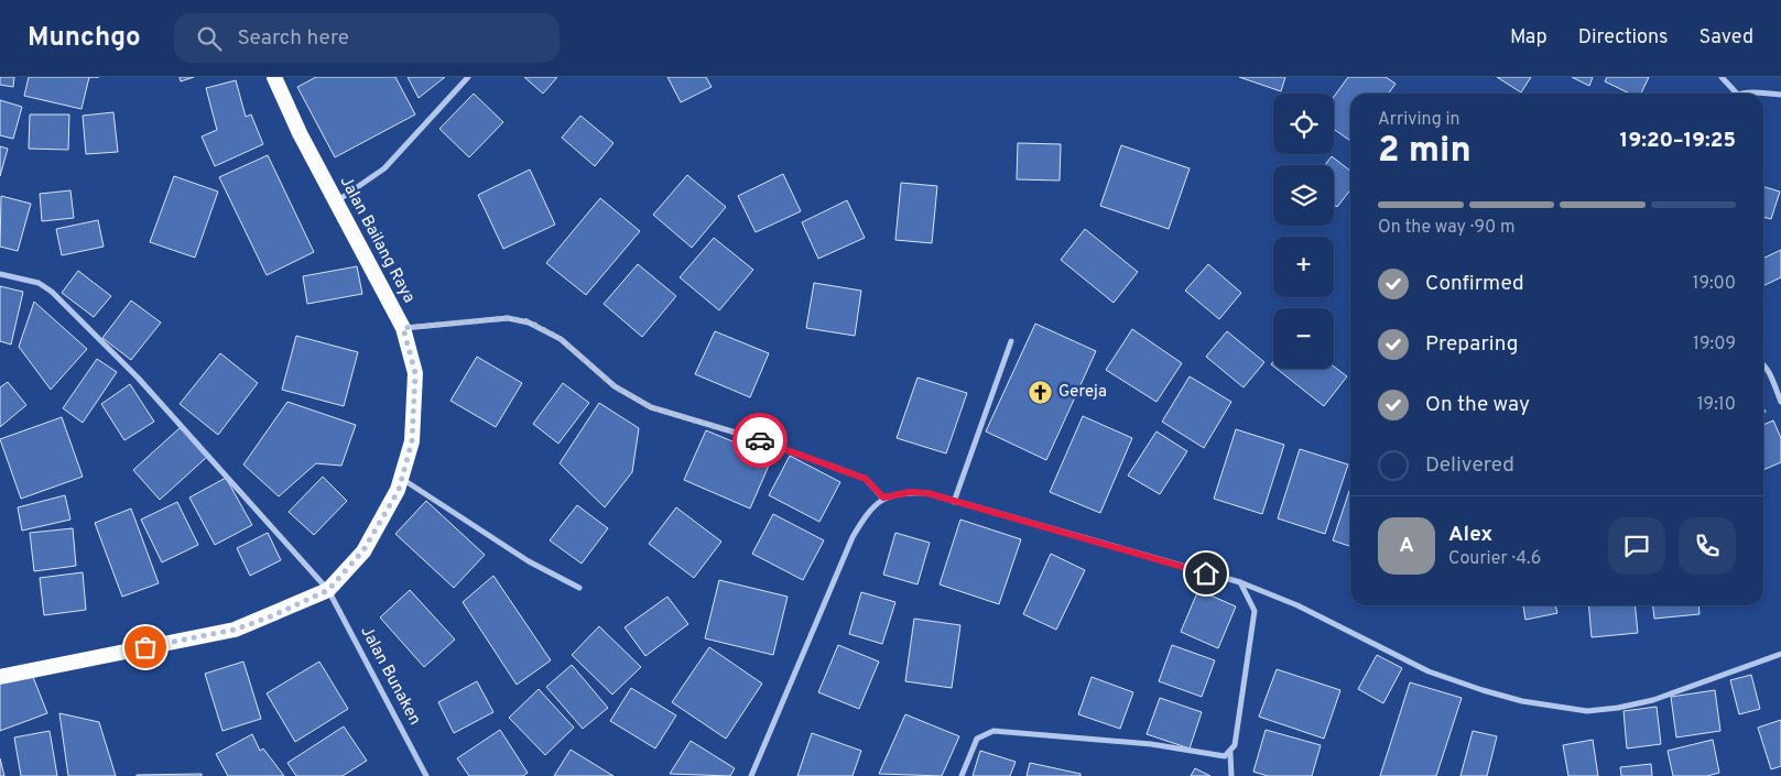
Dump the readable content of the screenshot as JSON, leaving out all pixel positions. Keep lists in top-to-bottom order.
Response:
{
  "streets": {
    "highway": ["Jalan Bailang Raya"],
    "street": ["Jalan Bunaken"]
  },
  "crossings": [
    ["Jalan Bailang Raya", "Jalan Bunaken"]
  ],
  "places": {
    "church": ["Gereja"]
  },
  "page": {
    "header": "Munchgo",
    "search": "Search here",
    "nav": ["Map", "Directions", "Saved"],
    "map_buttons": ["+", "−"],
    "heading": ["2 min", "Arriving in", "19:20–19:25"],
    "panel": ["Alex", "Courier · 4.6"],
    "bar": "On the way · 90 m",
    "list": [
      ["Confirmed", "19:00"],
      ["Preparing", "19:09"],
      ["On the way", "19:10"],
      "Delivered"
    ],
    "round": "A"
  }
}
